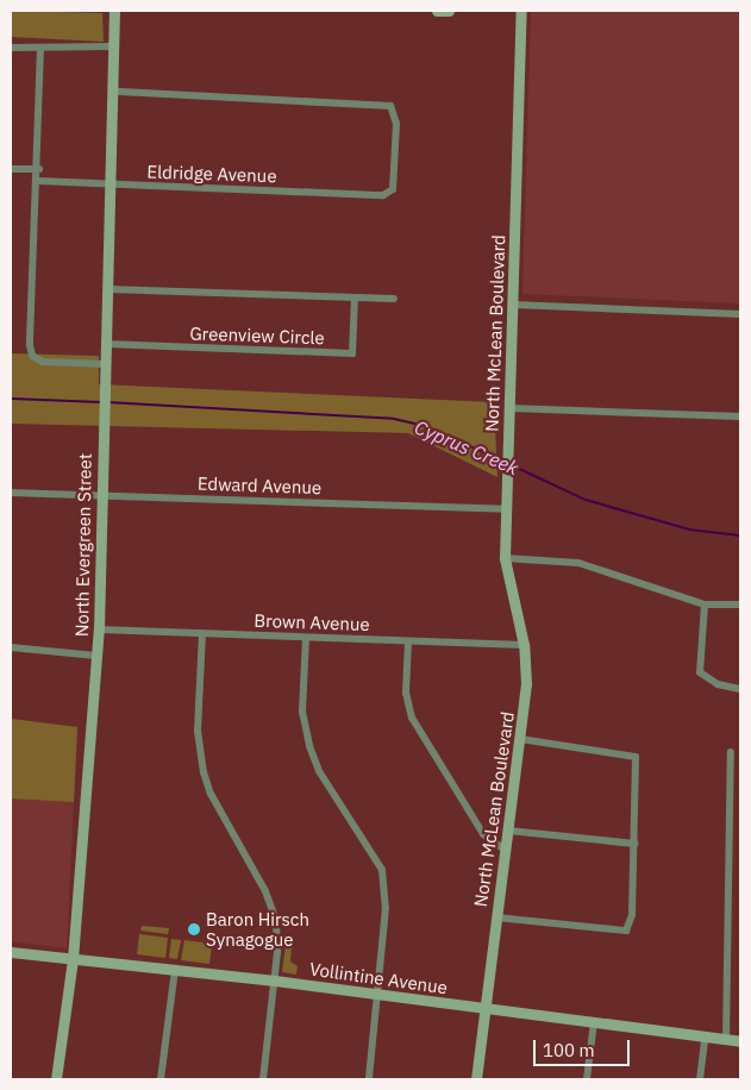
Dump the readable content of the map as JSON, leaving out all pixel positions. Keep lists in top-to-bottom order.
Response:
{
  "streets": {
    "street": [
      "Eldridge Avenue",
      "North McLean Boulevard",
      "Greenview Circle",
      "Edward Avenue",
      "North Evergreen Street",
      "Brown Avenue",
      "Vollintine Avenue"
    ]
  },
  "crossings": [
    ["Eldridge Avenue", "North Evergreen Street"],
    ["North McLean Boulevard", "Edward Avenue"],
    ["North McLean Boulevard", "Brown Avenue"],
    ["North McLean Boulevard", "Vollintine Avenue"],
    ["Greenview Circle", "North Evergreen Street"],
    ["Edward Avenue", "North Evergreen Street"],
    ["North Evergreen Street", "Brown Avenue"],
    ["North Evergreen Street", "Vollintine Avenue"]
  ],
  "water": ["Cyprus Creek"],
  "places": ["Baron Hirsch Synagogue"],
  "scale_bar": "100 m"
}
